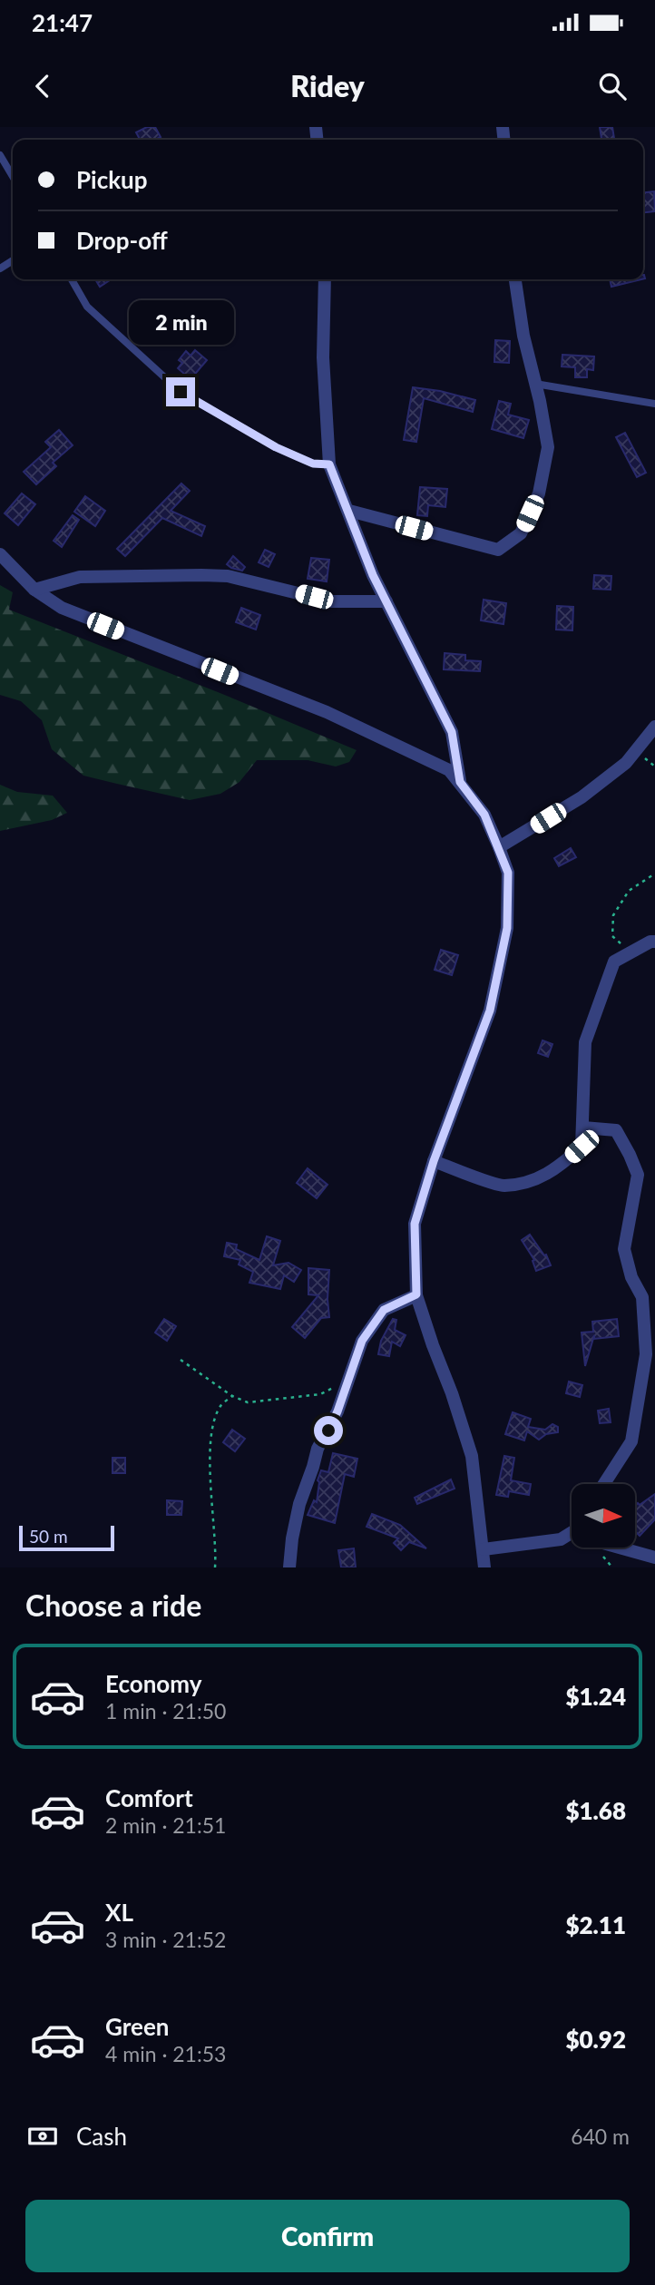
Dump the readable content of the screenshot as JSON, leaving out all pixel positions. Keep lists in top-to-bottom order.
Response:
{
  "scale_bar": "50 m",
  "north": "right",
  "page": {
    "status": "21:47",
    "header": "Ridey",
    "banner": ["Pickup", "Drop-off"],
    "bubble": "2 min",
    "scale": "50 m",
    "heading": "Choose a ride",
    "list": [
      {
        "name": "Economy",
        "note": "1 min · 21:50",
        "value": "$1.24"
      },
      {
        "name": "Comfort",
        "note": "2 min · 21:51",
        "value": "$1.68"
      },
      {
        "name": "XL",
        "note": "3 min · 21:52",
        "value": "$2.11"
      },
      {
        "name": "Green",
        "note": "4 min · 21:53",
        "value": "$0.92"
      }
    ],
    "pay": ["Cash", "640 m"],
    "buttons": "Confirm"
  }
}
